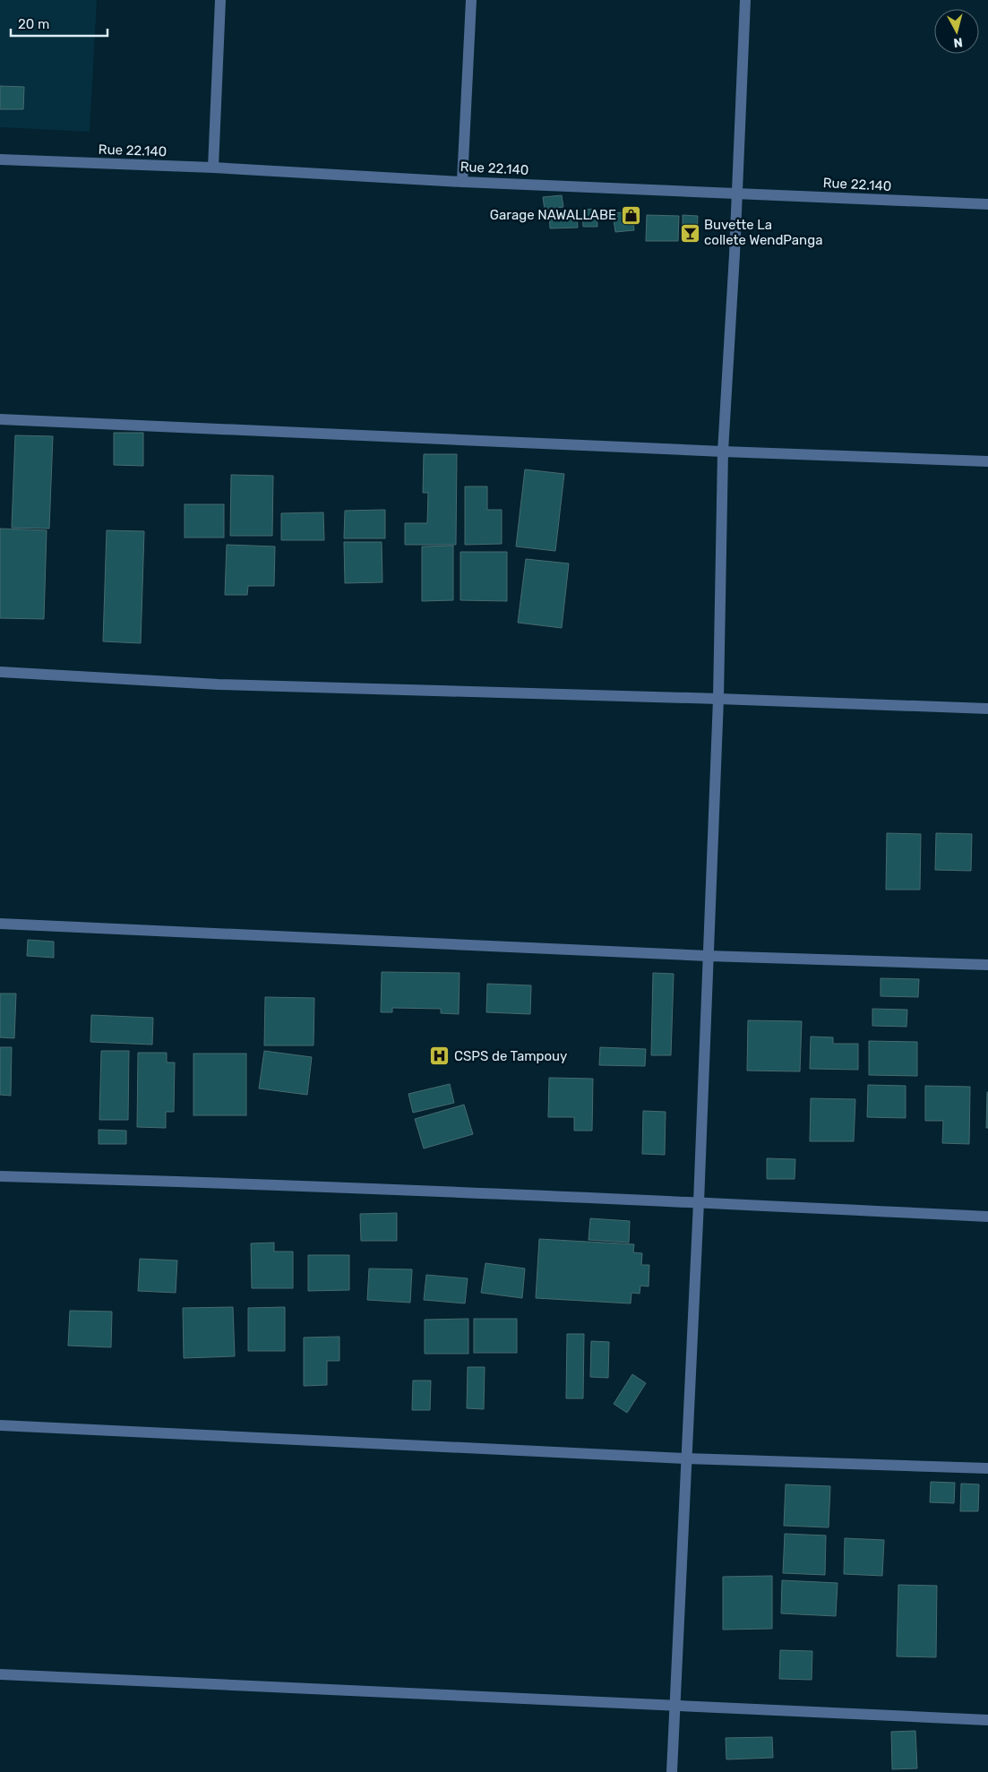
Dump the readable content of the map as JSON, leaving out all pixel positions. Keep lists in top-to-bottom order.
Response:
{
  "streets": {
    "street": ["Rue 22.140"]
  },
  "places": {
    "shop": ["Garage NAWALLABE"],
    "bar": ["Buvette La collete WendPanga"],
    "hospital": ["CSPS de Tampouy"]
  },
  "scale_bar": "20 m",
  "north": "bottom"
}
